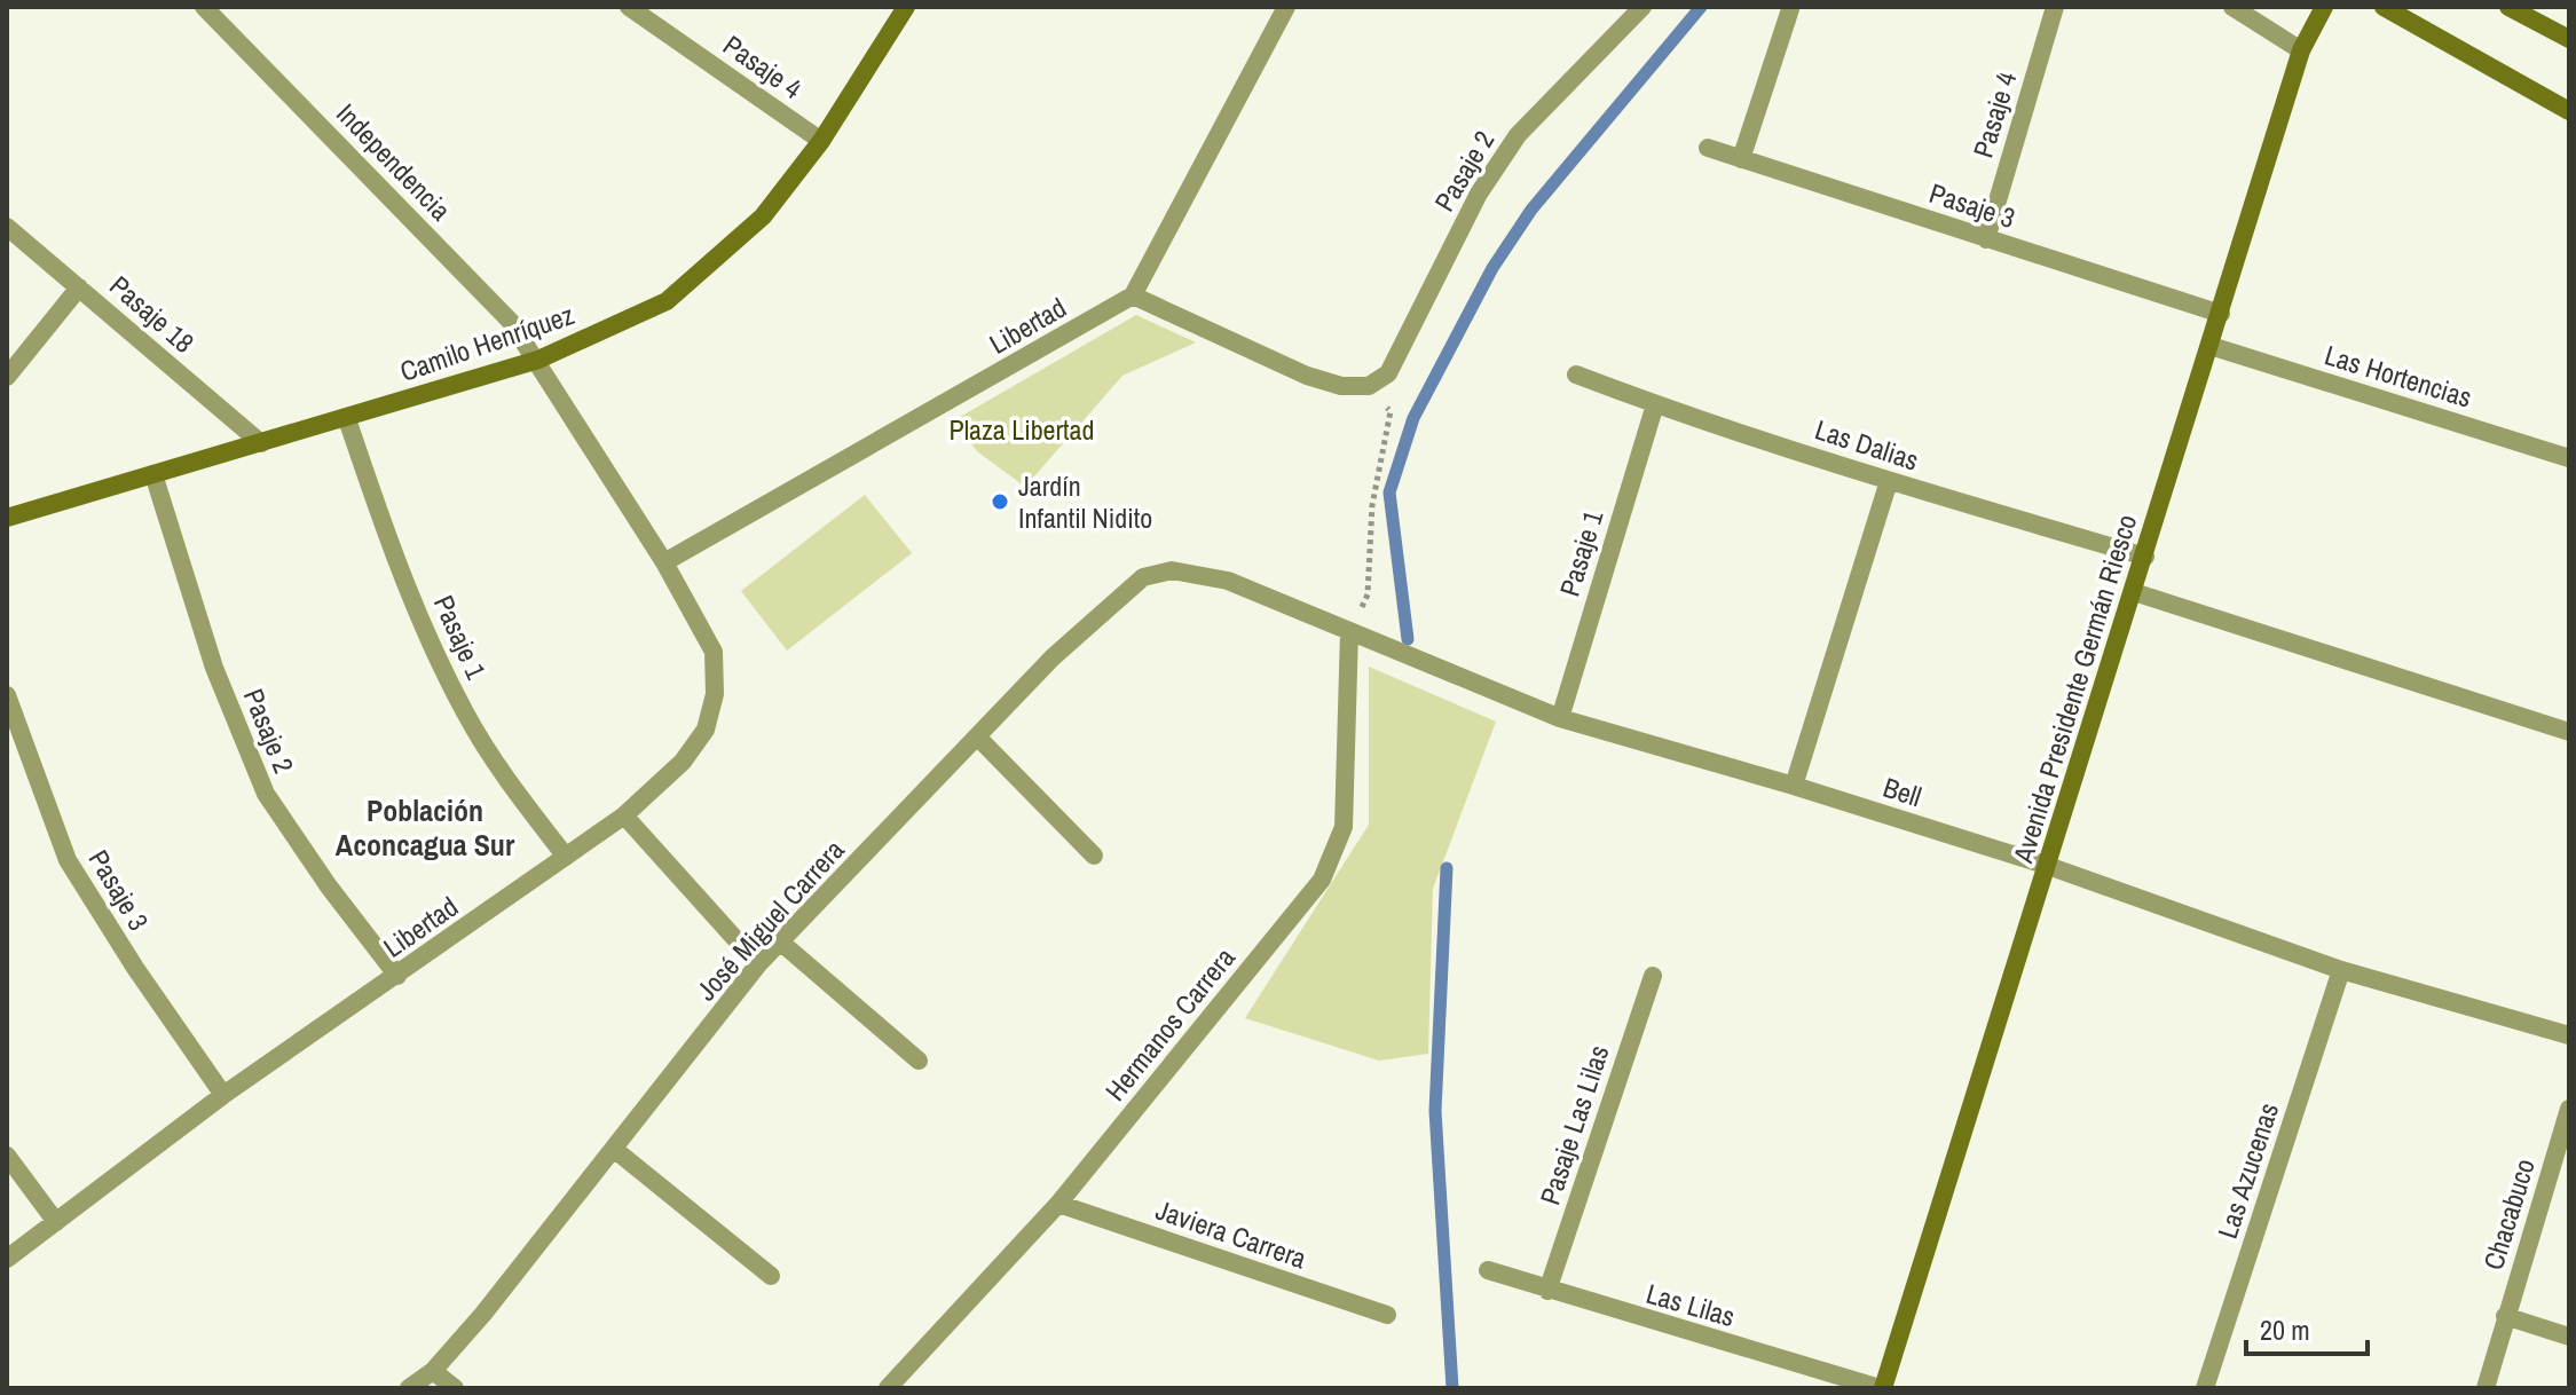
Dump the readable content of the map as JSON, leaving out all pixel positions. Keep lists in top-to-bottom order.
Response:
{
  "streets": {
    "street": [
      "Pasaje 4",
      "Independencia",
      "Pasaje 2",
      "Pasaje 3",
      "Pasaje 18",
      "Libertad",
      "Camilo Henríquez",
      "Las Hortencias",
      "Las Dalias",
      "Pasaje 1",
      "Avenida Presidente Germán Riesco",
      "Bell",
      "José Miguel Carrera",
      "Hermanos Carrera",
      "Pasaje Las Lilas",
      "Las Azucenas",
      "Chacabuco",
      "Javiera Carrera",
      "Las Lilas"
    ]
  },
  "crossings": [
    ["Pasaje 4", "Pasaje 3"],
    ["Pasaje 4", "Camilo Henríquez"],
    ["Independencia", "Libertad"],
    ["Independencia", "Camilo Henríquez"],
    ["Pasaje 2", "Libertad"],
    ["Pasaje 2", "Camilo Henríquez"],
    ["Pasaje 3", "Libertad"],
    ["Pasaje 3", "Avenida Presidente Germán Riesco"],
    ["Pasaje 18", "Camilo Henríquez"],
    ["Libertad", "Camilo Henríquez"],
    ["Libertad", "Pasaje 1"],
    ["Camilo Henríquez", "Pasaje 1"],
    ["Las Hortencias", "Avenida Presidente Germán Riesco"],
    ["Las Dalias", "Pasaje 1"],
    ["Las Dalias", "Avenida Presidente Germán Riesco"],
    ["Pasaje 1", "Bell"],
    ["Avenida Presidente Germán Riesco", "Bell"],
    ["Avenida Presidente Germán Riesco", "Las Lilas"],
    ["Bell", "José Miguel Carrera"],
    ["Bell", "Hermanos Carrera"],
    ["Bell", "Las Azucenas"],
    ["Hermanos Carrera", "Javiera Carrera"],
    ["Pasaje Las Lilas", "Las Lilas"]
  ],
  "districts": ["Población Aconcagua Sur"],
  "parks": ["Plaza Libertad"],
  "places": ["Jardín Infantil Nidito"],
  "scale_bar": "20 m"
}
